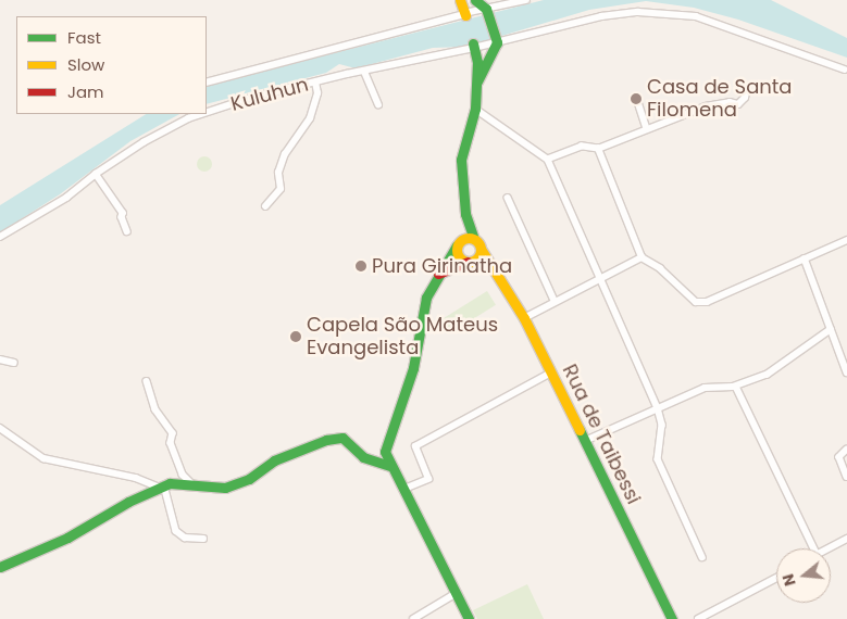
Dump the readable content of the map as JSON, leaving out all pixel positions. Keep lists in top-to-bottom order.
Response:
{
  "streets": {
    "street": ["Kuluhun", "Rua de Taibessi"]
  },
  "places": ["Casa de Santa Filomena", "Pura Girinatha", "Capela São Mateus Evangelista"],
  "legend": ["Fast", "Slow", "Jam"],
  "north": "left"
}
